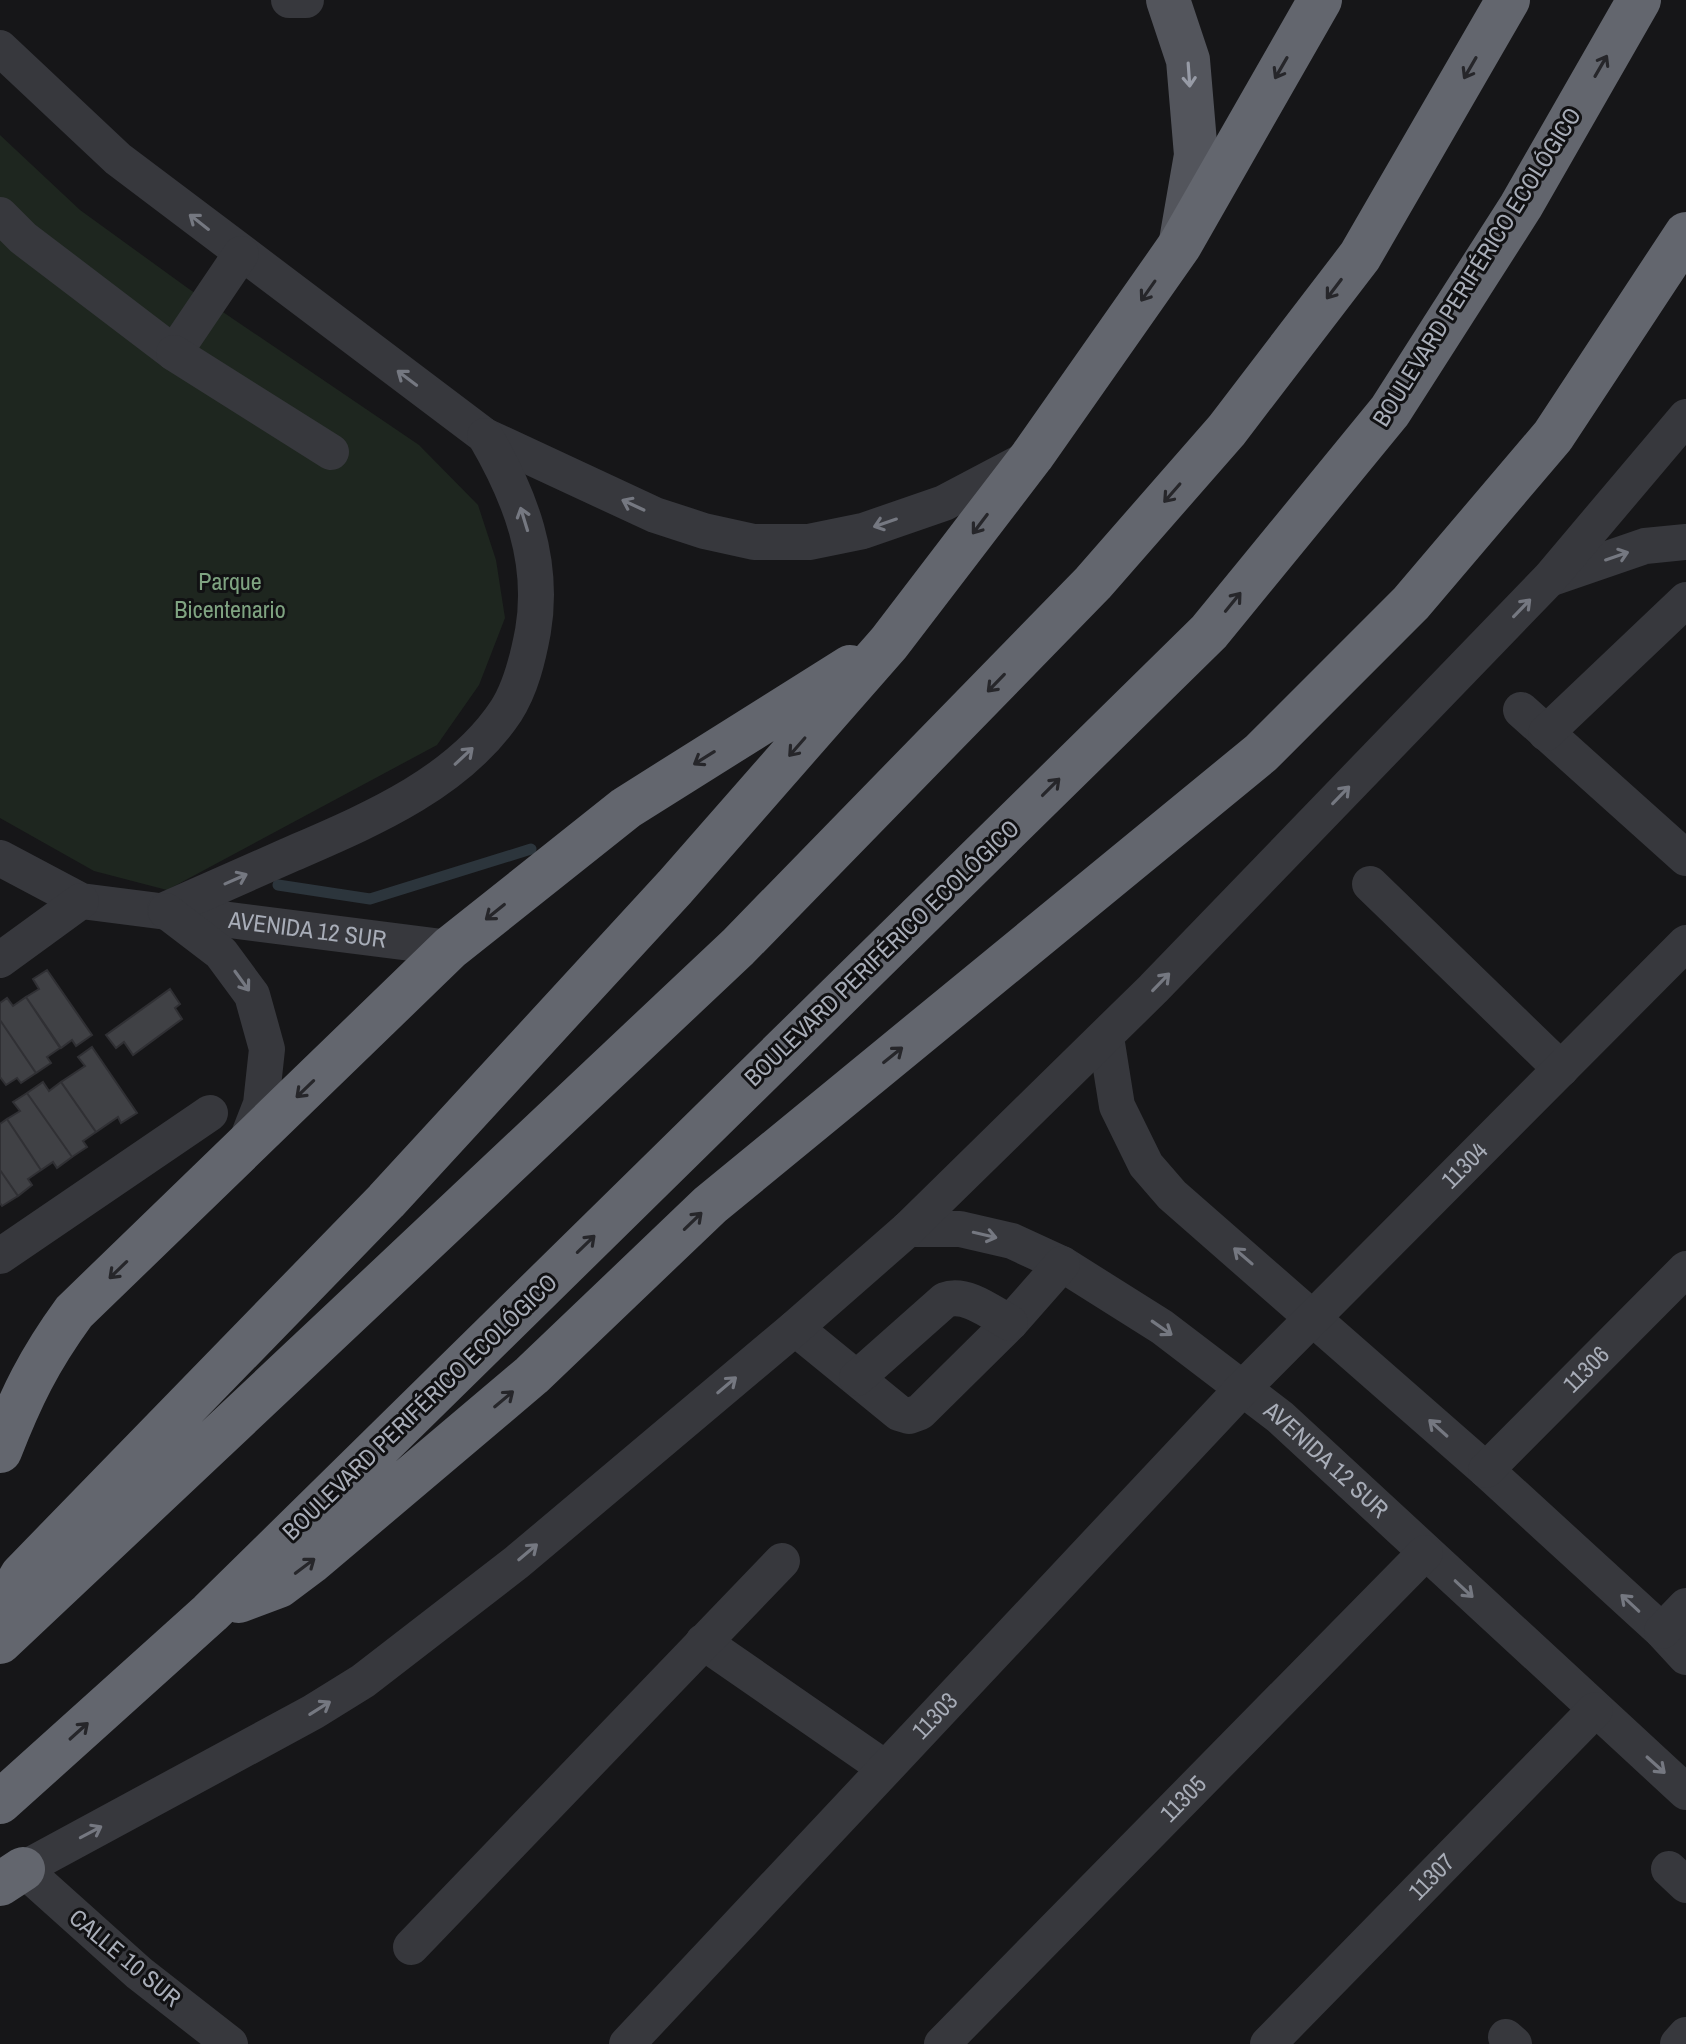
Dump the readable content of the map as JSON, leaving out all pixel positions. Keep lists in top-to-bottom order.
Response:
{
  "streets": {
    "highway": ["BOULEVARD PERIFÉRICO ECOLÓGICO"],
    "street": [
      "AVENIDA 12 SUR",
      "11304",
      "11306",
      "11303",
      "11305",
      "11307",
      "CALLE 10 SUR"
    ]
  },
  "crossings": [
    ["AVENIDA 12 SUR", "11304"],
    ["AVENIDA 12 SUR", "11303"],
    ["AVENIDA 12 SUR", "11305"],
    ["AVENIDA 12 SUR", "11307"],
    ["11304", "11303"]
  ],
  "parks": ["Parque Bicentenario"]
}
